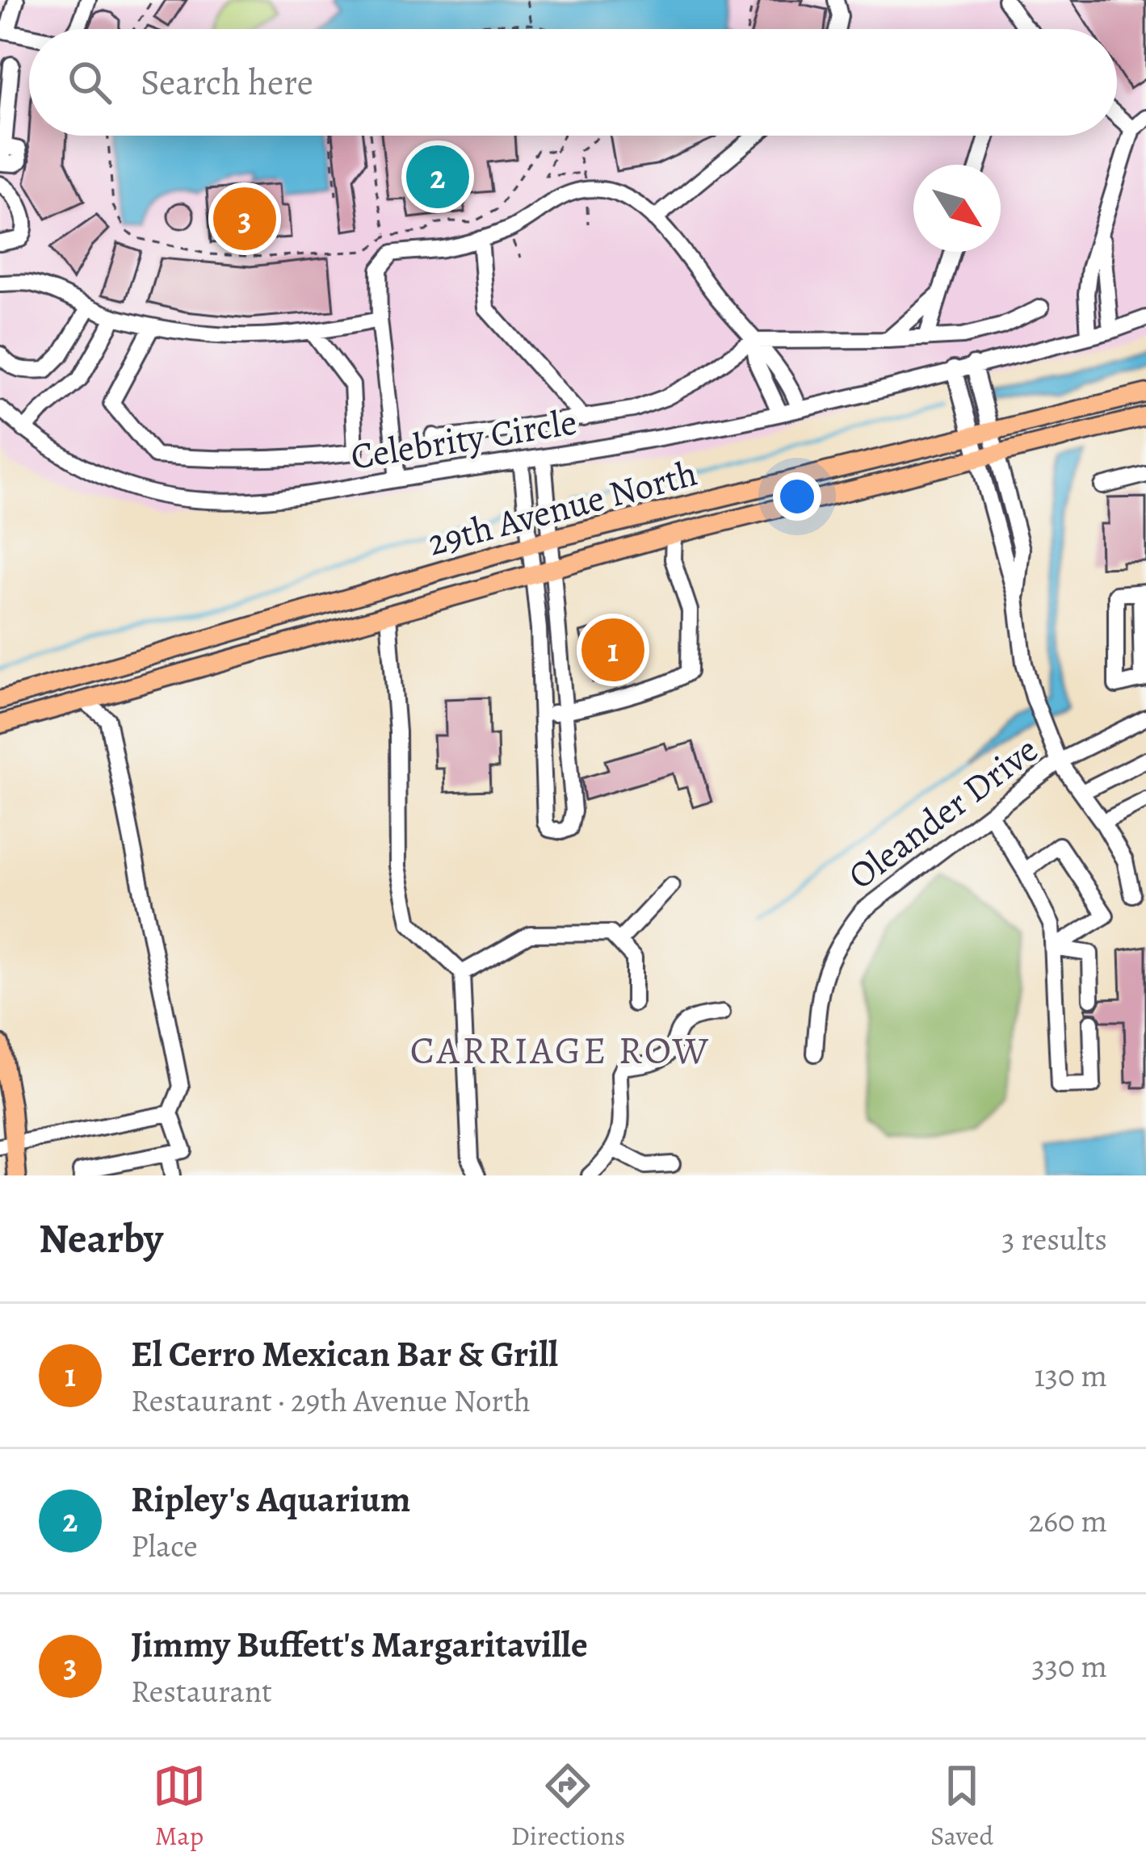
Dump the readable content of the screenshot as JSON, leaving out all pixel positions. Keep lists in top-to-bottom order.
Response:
{
  "streets": {
    "main road": ["29th Avenue North"],
    "street": ["Celebrity Circle", "Oleander Drive"]
  },
  "districts": ["CARRIAGE ROW"],
  "north": "bottom right",
  "page": {
    "search": "Search here",
    "pins": ["2", "3", "1"],
    "heading": ["Nearby", "3 results"],
    "list": [
      {
        "mark": "1",
        "name": "El Cerro Mexican Bar & Grill",
        "note": "Restaurant · 29th Avenue North",
        "value": "130 m"
      },
      {
        "mark": "2",
        "name": "Ripley's Aquarium",
        "note": "Place",
        "value": "260 m"
      },
      {
        "mark": "3",
        "name": "Jimmy Buffett's Margaritaville",
        "note": "Restaurant",
        "value": "330 m"
      }
    ],
    "nav": ["Map", "Directions", "Saved"]
  }
}
